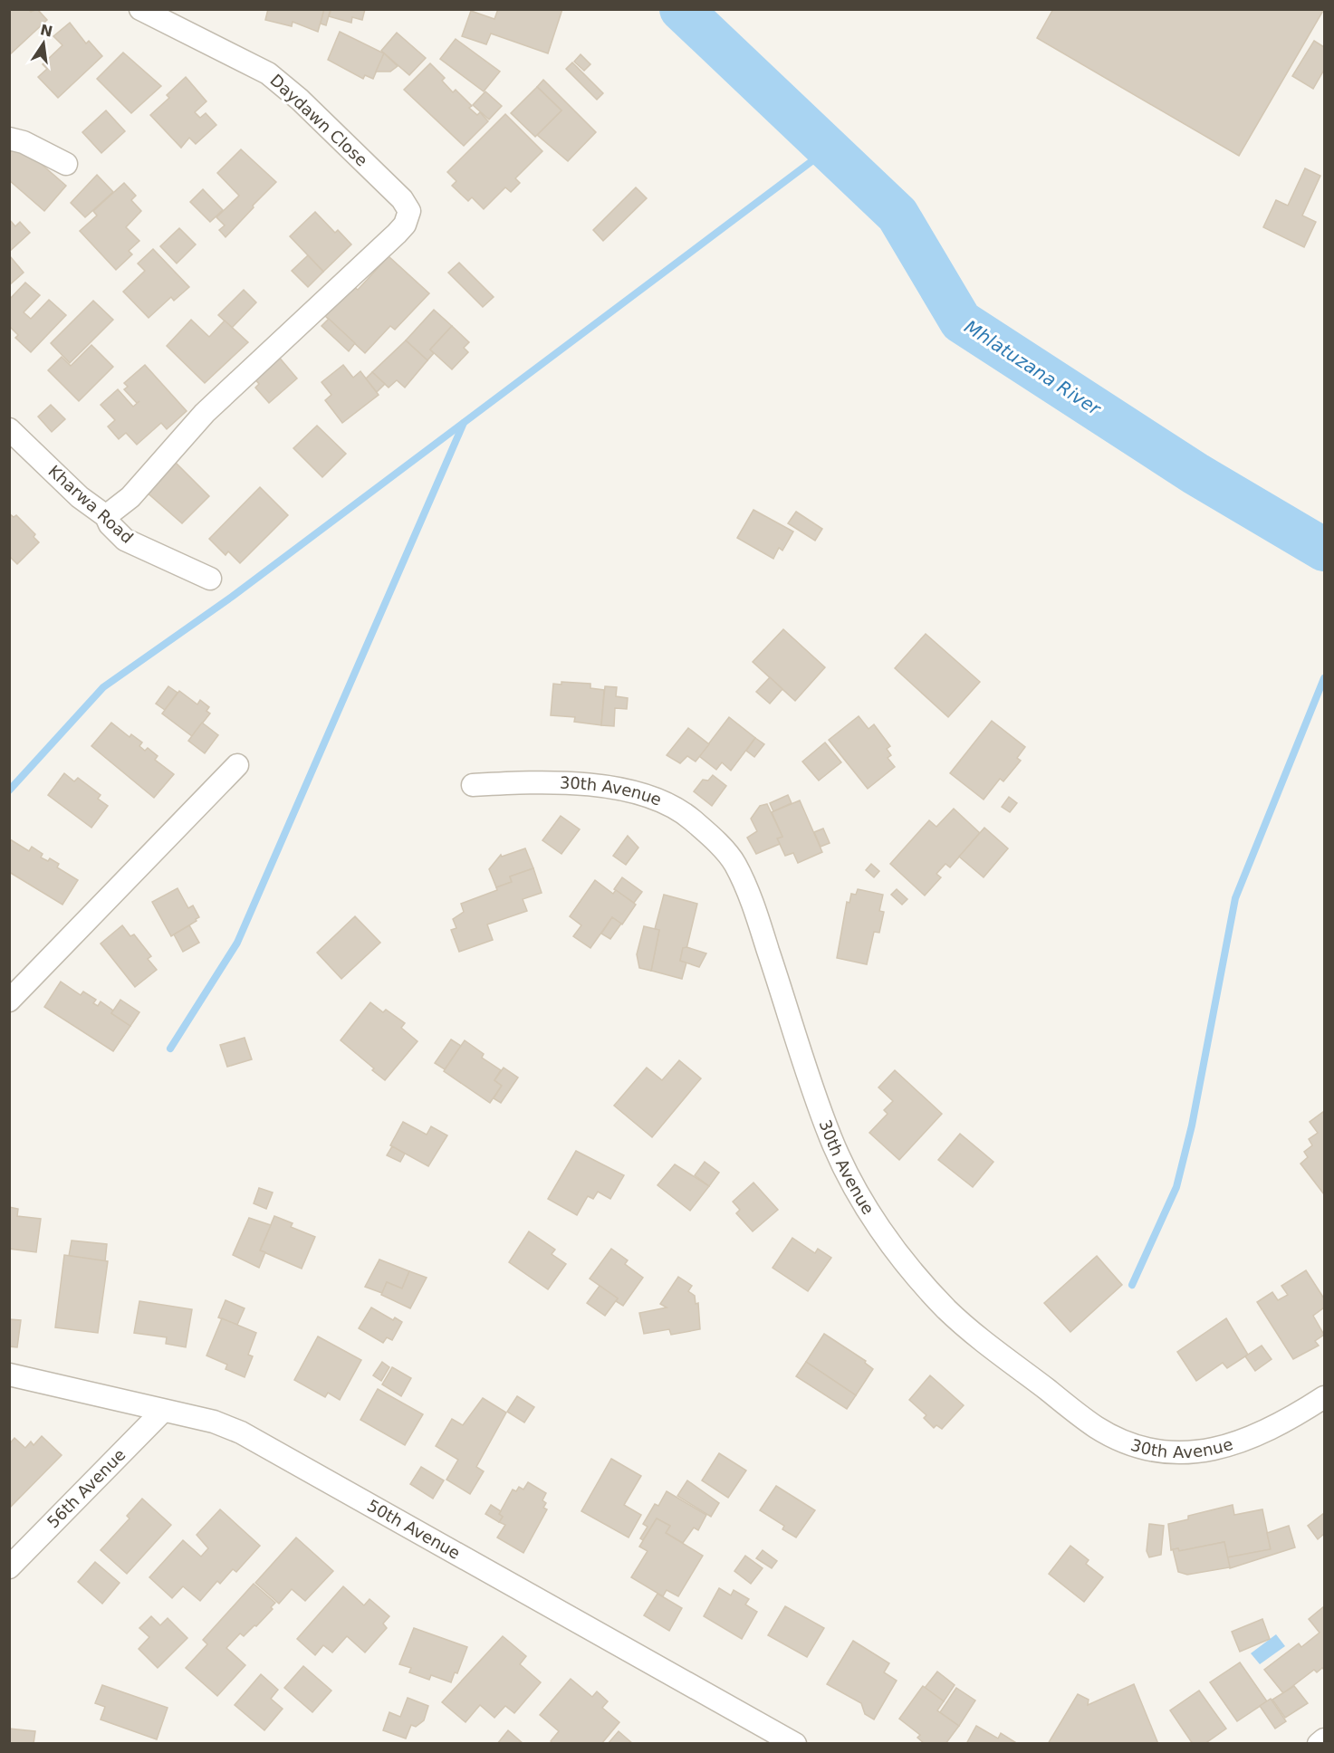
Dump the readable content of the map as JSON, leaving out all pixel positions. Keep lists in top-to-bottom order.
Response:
{
  "streets": {
    "street": [
      "Daydawn Close",
      "Kharwa Road",
      "30th Avenue",
      "56th Avenue",
      "50th Avenue"
    ]
  },
  "crossings": [
    ["Daydawn Close", "Kharwa Road"],
    ["56th Avenue", "50th Avenue"]
  ],
  "water": ["Mhlatuzana River"],
  "north": "top"
}
